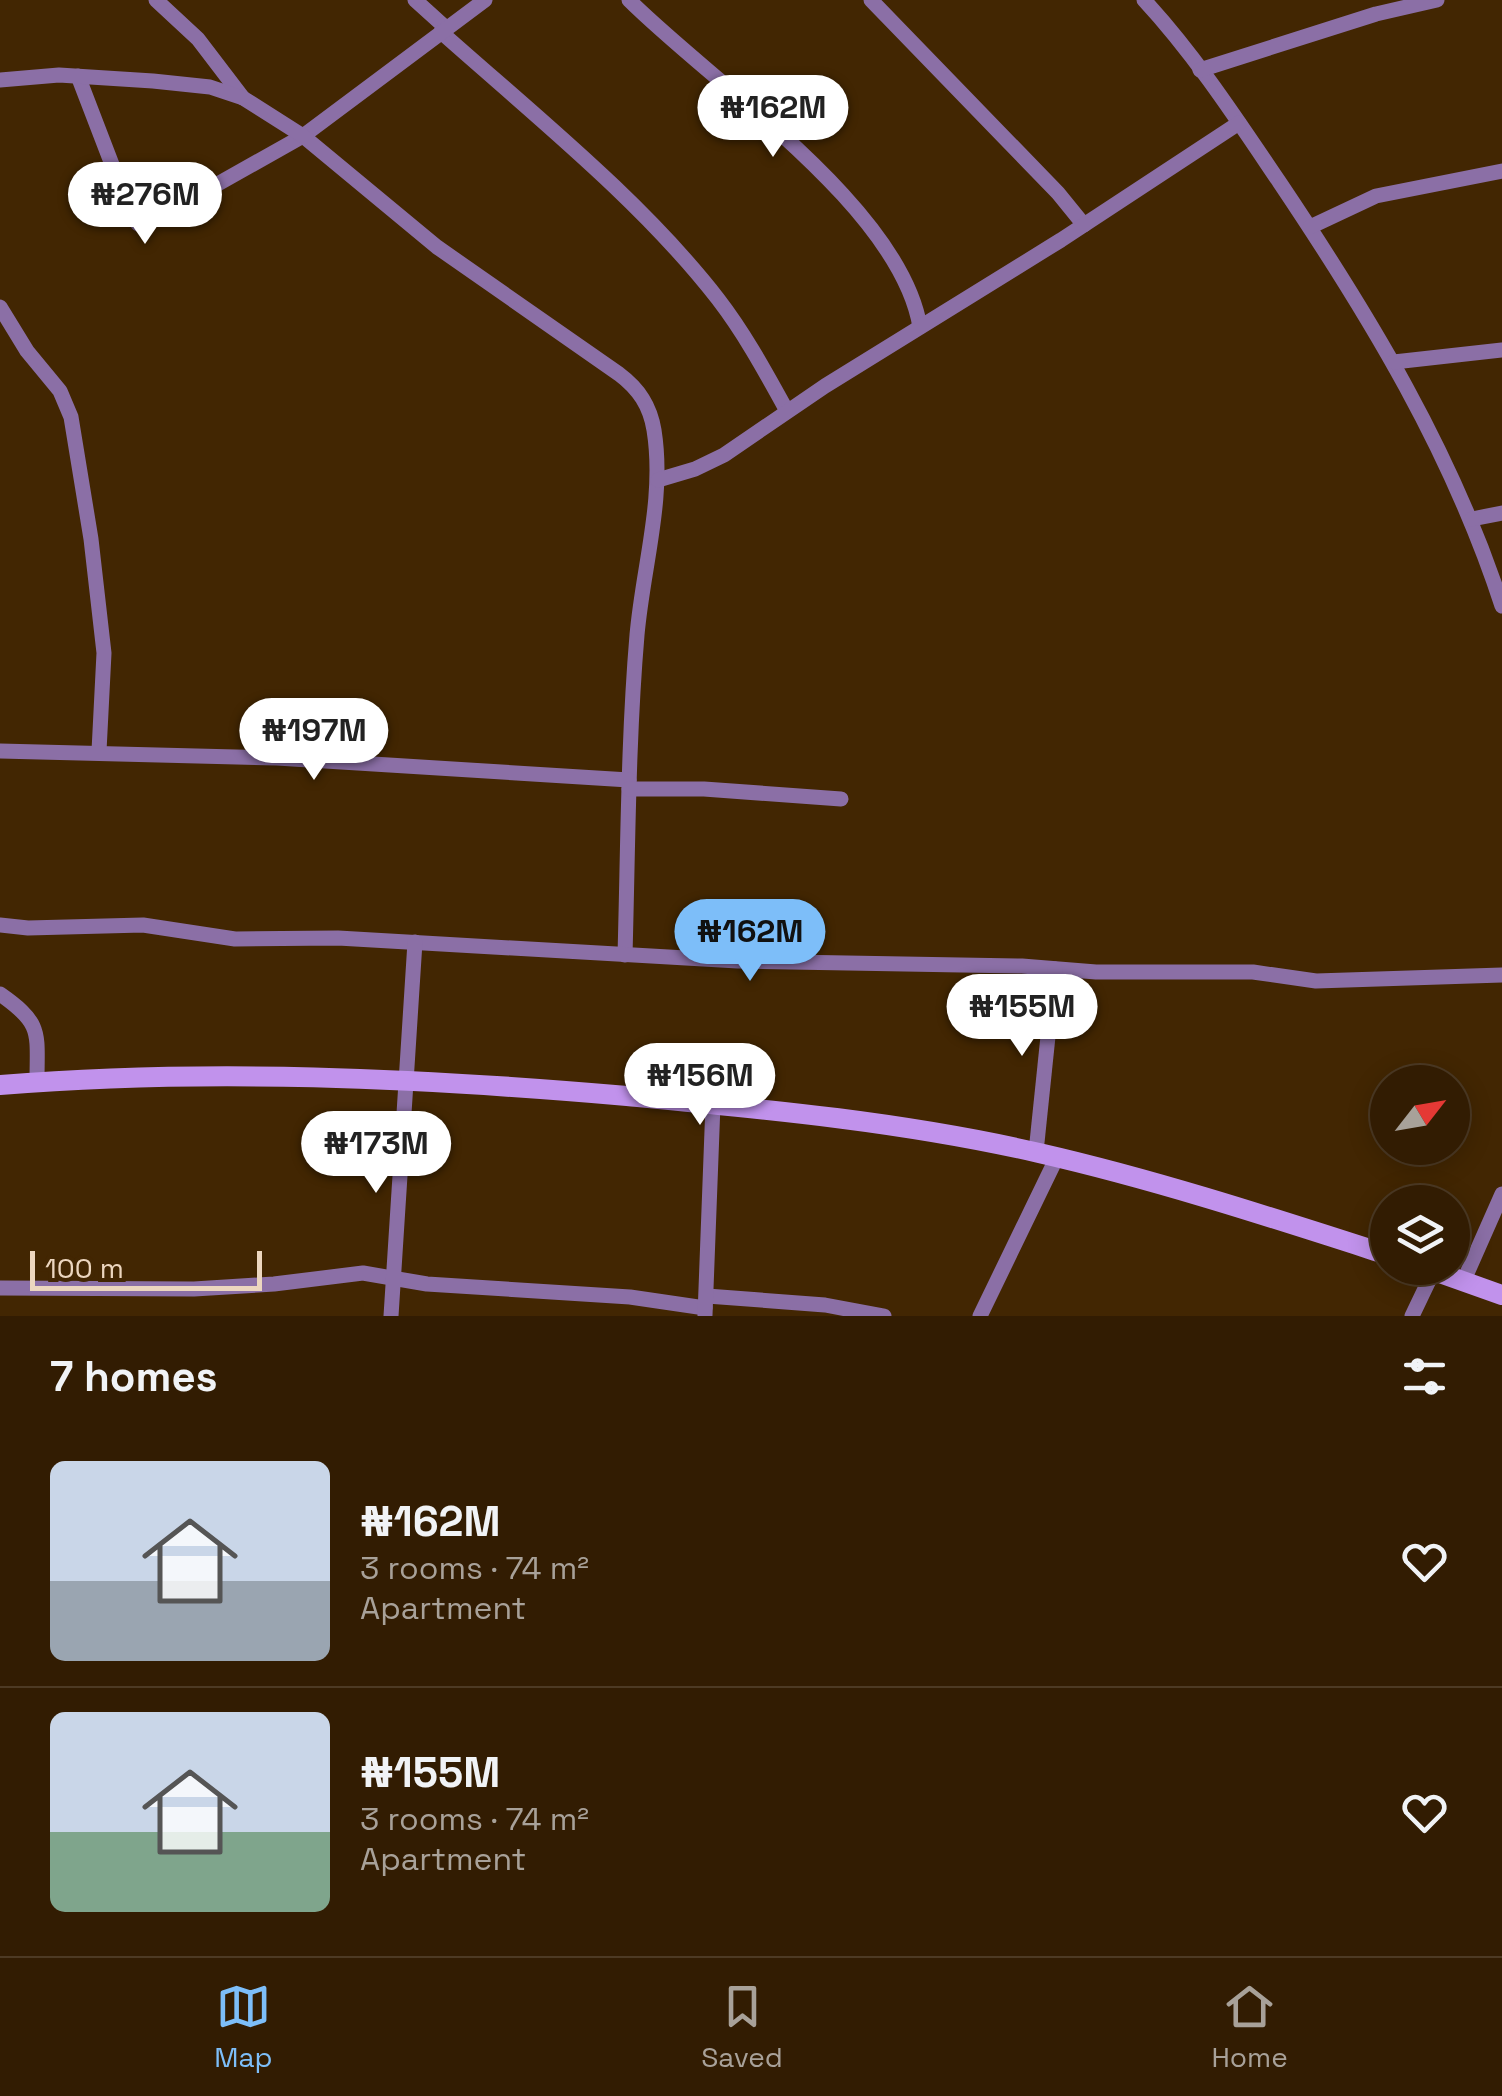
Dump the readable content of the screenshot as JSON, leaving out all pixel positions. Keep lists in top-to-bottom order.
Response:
{
  "scale_bar": "100 m",
  "north": "top right",
  "page": {
    "price": [
      "₦162M",
      "₦276M",
      "₦197M",
      "₦162M",
      "₦155M",
      "₦156M",
      "₦173M"
    ],
    "scale": "100 m",
    "heading": "7 homes",
    "list": [
      {
        "name": "₦162M",
        "note": "3 rooms · 74 m² · Apartment"
      },
      {
        "name": "₦155M",
        "note": "3 rooms · 74 m² · Apartment"
      }
    ],
    "tabs": ["Map", "Saved", "Home"]
  }
}
